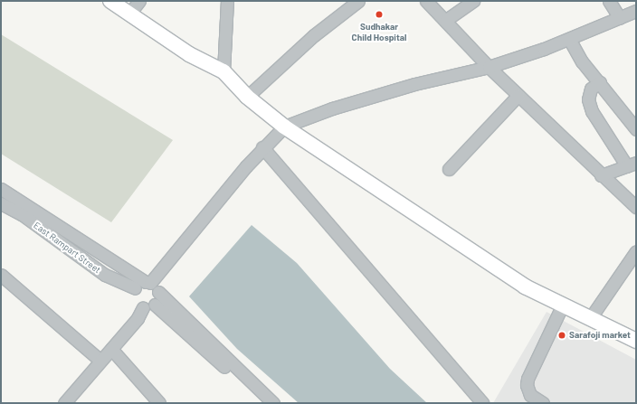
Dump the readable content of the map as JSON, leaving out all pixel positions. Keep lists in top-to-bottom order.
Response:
{
  "streets": {
    "street": ["East Rampart Street"]
  },
  "places": ["Sudhakar Child Hospital", "Sarafoji market"]
}
